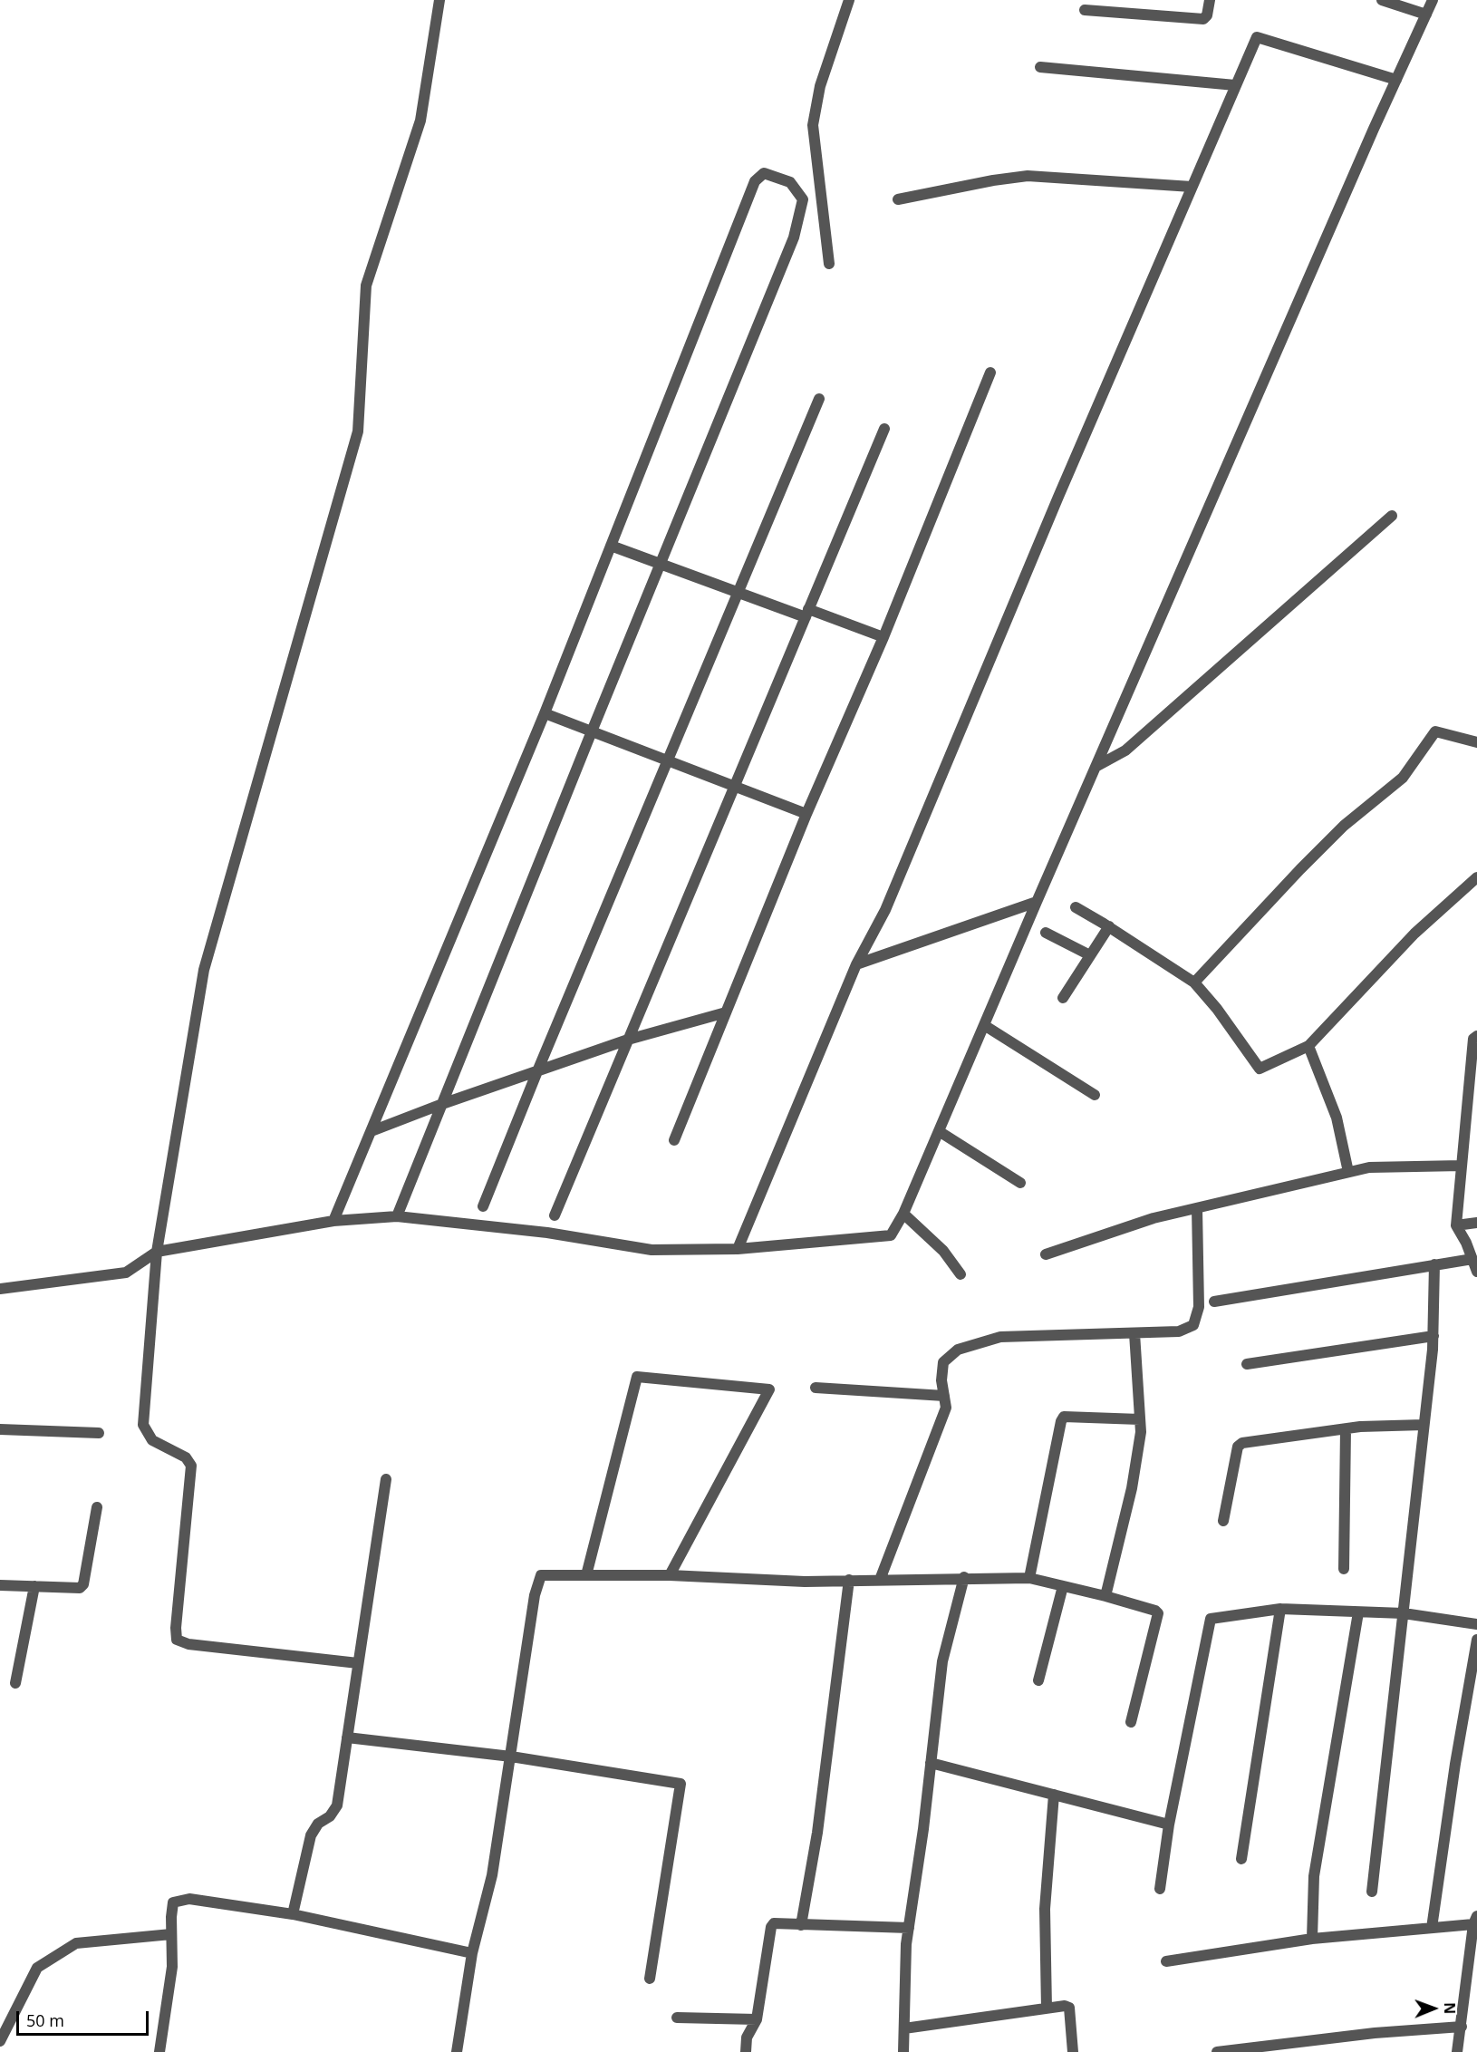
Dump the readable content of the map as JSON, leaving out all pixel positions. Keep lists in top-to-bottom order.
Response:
{
  "scale_bar": "50 m",
  "north": "right"
}
